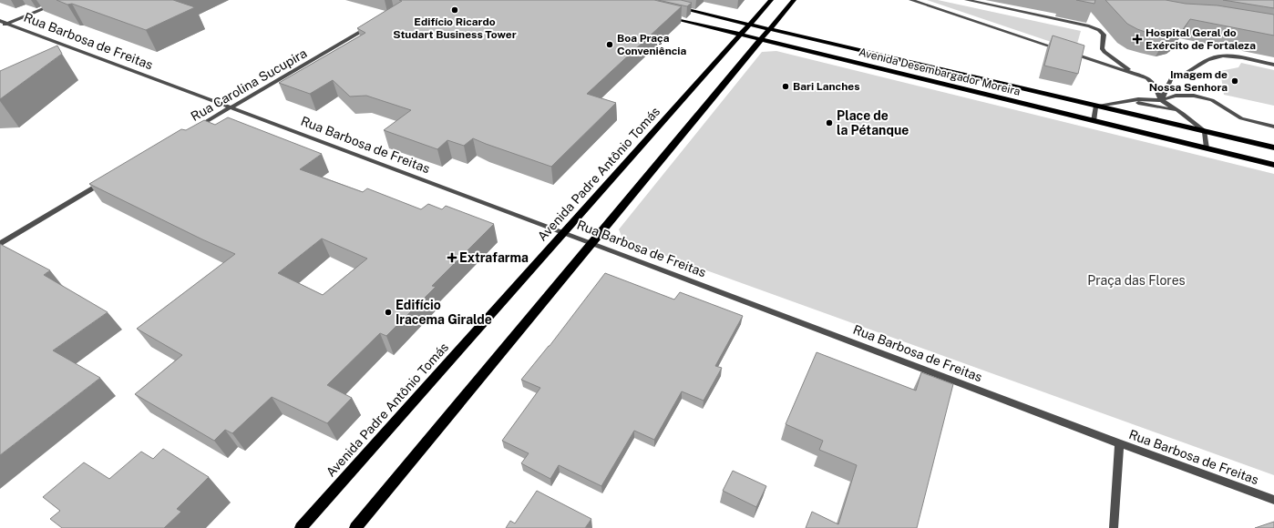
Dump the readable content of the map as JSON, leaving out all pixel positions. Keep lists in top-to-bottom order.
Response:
{
  "streets": {
    "main road": ["Avenida Desembargador Moreira", "Avenida Padre Antônio Tomás"],
    "street": ["Rua Barbosa de Freitas", "Rua Carolina Sucupira"]
  },
  "crossings": [
    ["Rua Barbosa de Freitas", "Rua Carolina Sucupira"],
    ["Rua Barbosa de Freitas", "Avenida Padre Antônio Tomás"],
    ["Avenida Desembargador Moreira", "Avenida Padre Antônio Tomás"]
  ],
  "parks": ["Praça das Flores"],
  "places": {
    "other": [
      "Edifício Ricardo Studart Business Tower",
      "Boa Praça Conveniência",
      "Imagem de Nossa Senhora",
      "Bari Lanches",
      "Place de la Pétanque",
      "Edifício Iracema Giralde"
    ],
    "health": ["Hospital Geral do Exército de Fortaleza", "Extrafarma"]
  }
}
